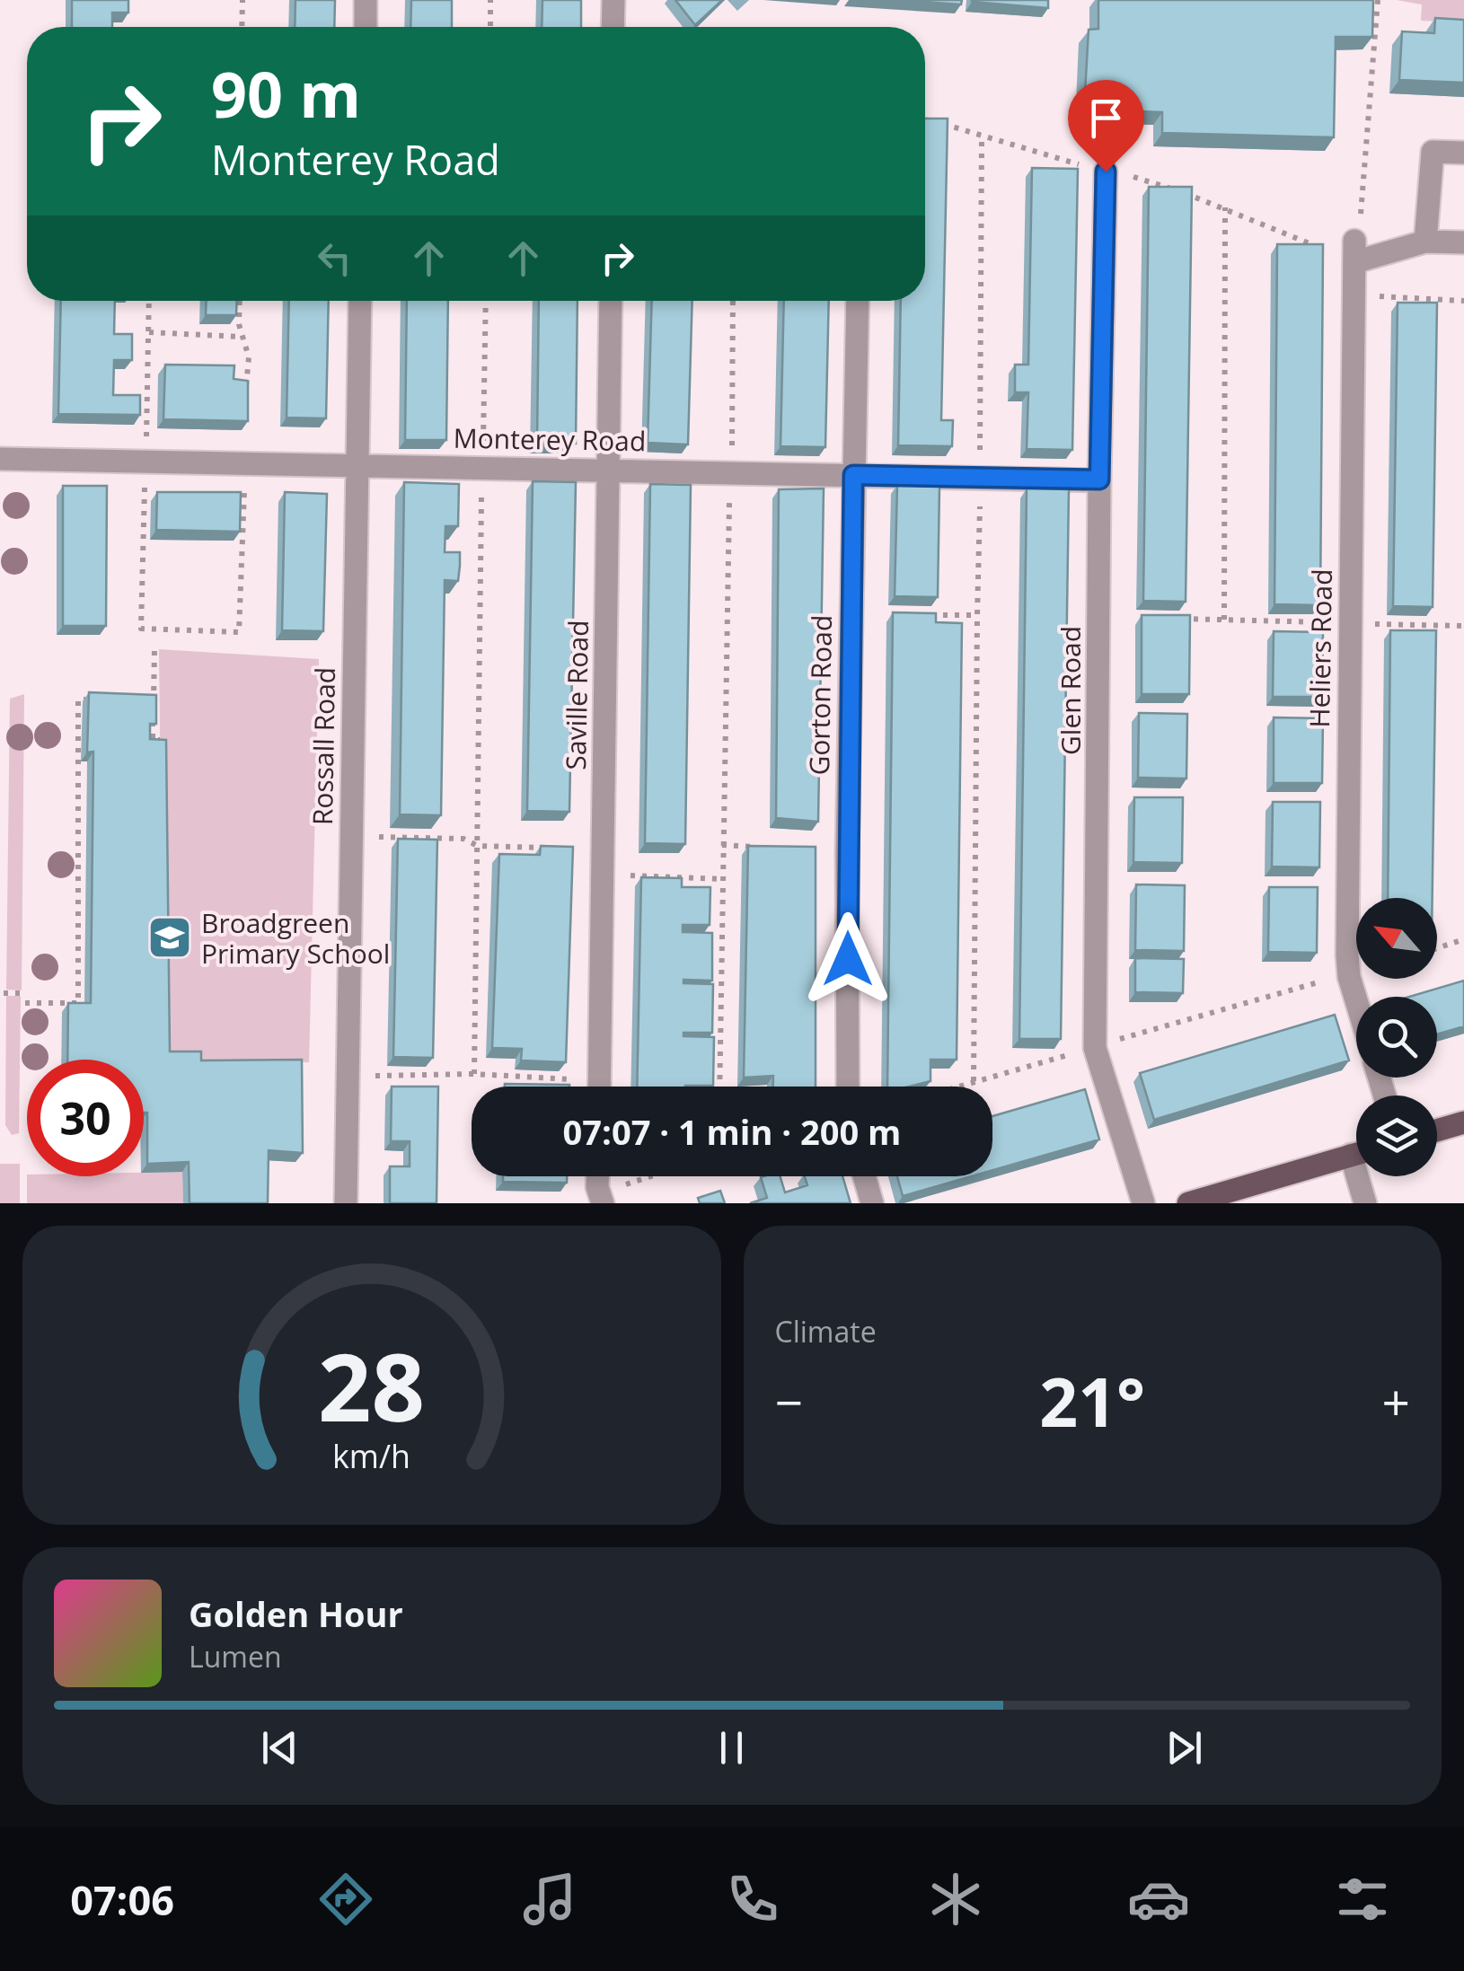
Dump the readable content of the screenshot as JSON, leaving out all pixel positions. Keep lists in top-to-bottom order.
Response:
{
  "streets": {
    "street": [
      "Monterey Road",
      "Heliers Road",
      "Glen Road",
      "Saville Road",
      "Gorton Road",
      "Rossall Road"
    ]
  },
  "crossings": [
    ["Monterey Road", "Glen Road"],
    ["Monterey Road", "Saville Road"],
    ["Monterey Road", "Gorton Road"],
    ["Monterey Road", "Rossall Road"]
  ],
  "places": {
    "school or university": ["Broadgreen Primary School"]
  },
  "north": "top left",
  "page": {
    "turn": ["90 m", "Monterey Road"],
    "limit": "30",
    "trip": "07:07 · 1 min · 200 m",
    "tile": "Climate",
    "heat": ["−", "21°", "+"],
    "song": ["Golden Hour", "Lumen"],
    "tabs": "07:06",
    "gauge": ["28", "km/h"]
  }
}
